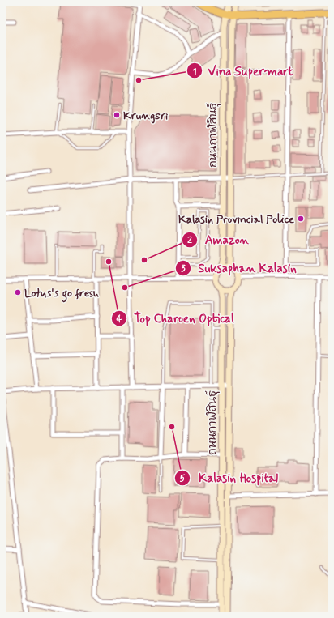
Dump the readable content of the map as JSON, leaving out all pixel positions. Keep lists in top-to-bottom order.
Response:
{
  "streets": {
    "main road": ["ถนนกาฬสินธุ์"]
  },
  "places": [
    "Vina Supermart",
    "Krungsri",
    "Kalasin Provincial Police",
    "Amazon",
    "Top Charoen Optical",
    "Suksaphan Kalasin",
    "Lotus's go fresh",
    "Kalasin Hospital"
  ]
}
